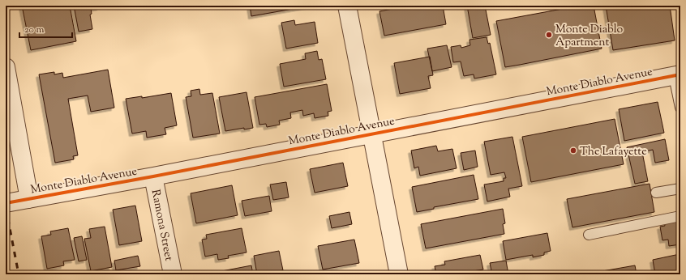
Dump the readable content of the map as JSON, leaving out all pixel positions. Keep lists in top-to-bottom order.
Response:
{
  "streets": {
    "street": ["Monte Diablo Avenue", "Ramona Street"]
  },
  "crossings": [
    ["Monte Diablo Avenue", "Ramona Street"]
  ],
  "places": ["Monte Diablo Apartment", "The Lafayette"],
  "scale_bar": "20 m"
}
